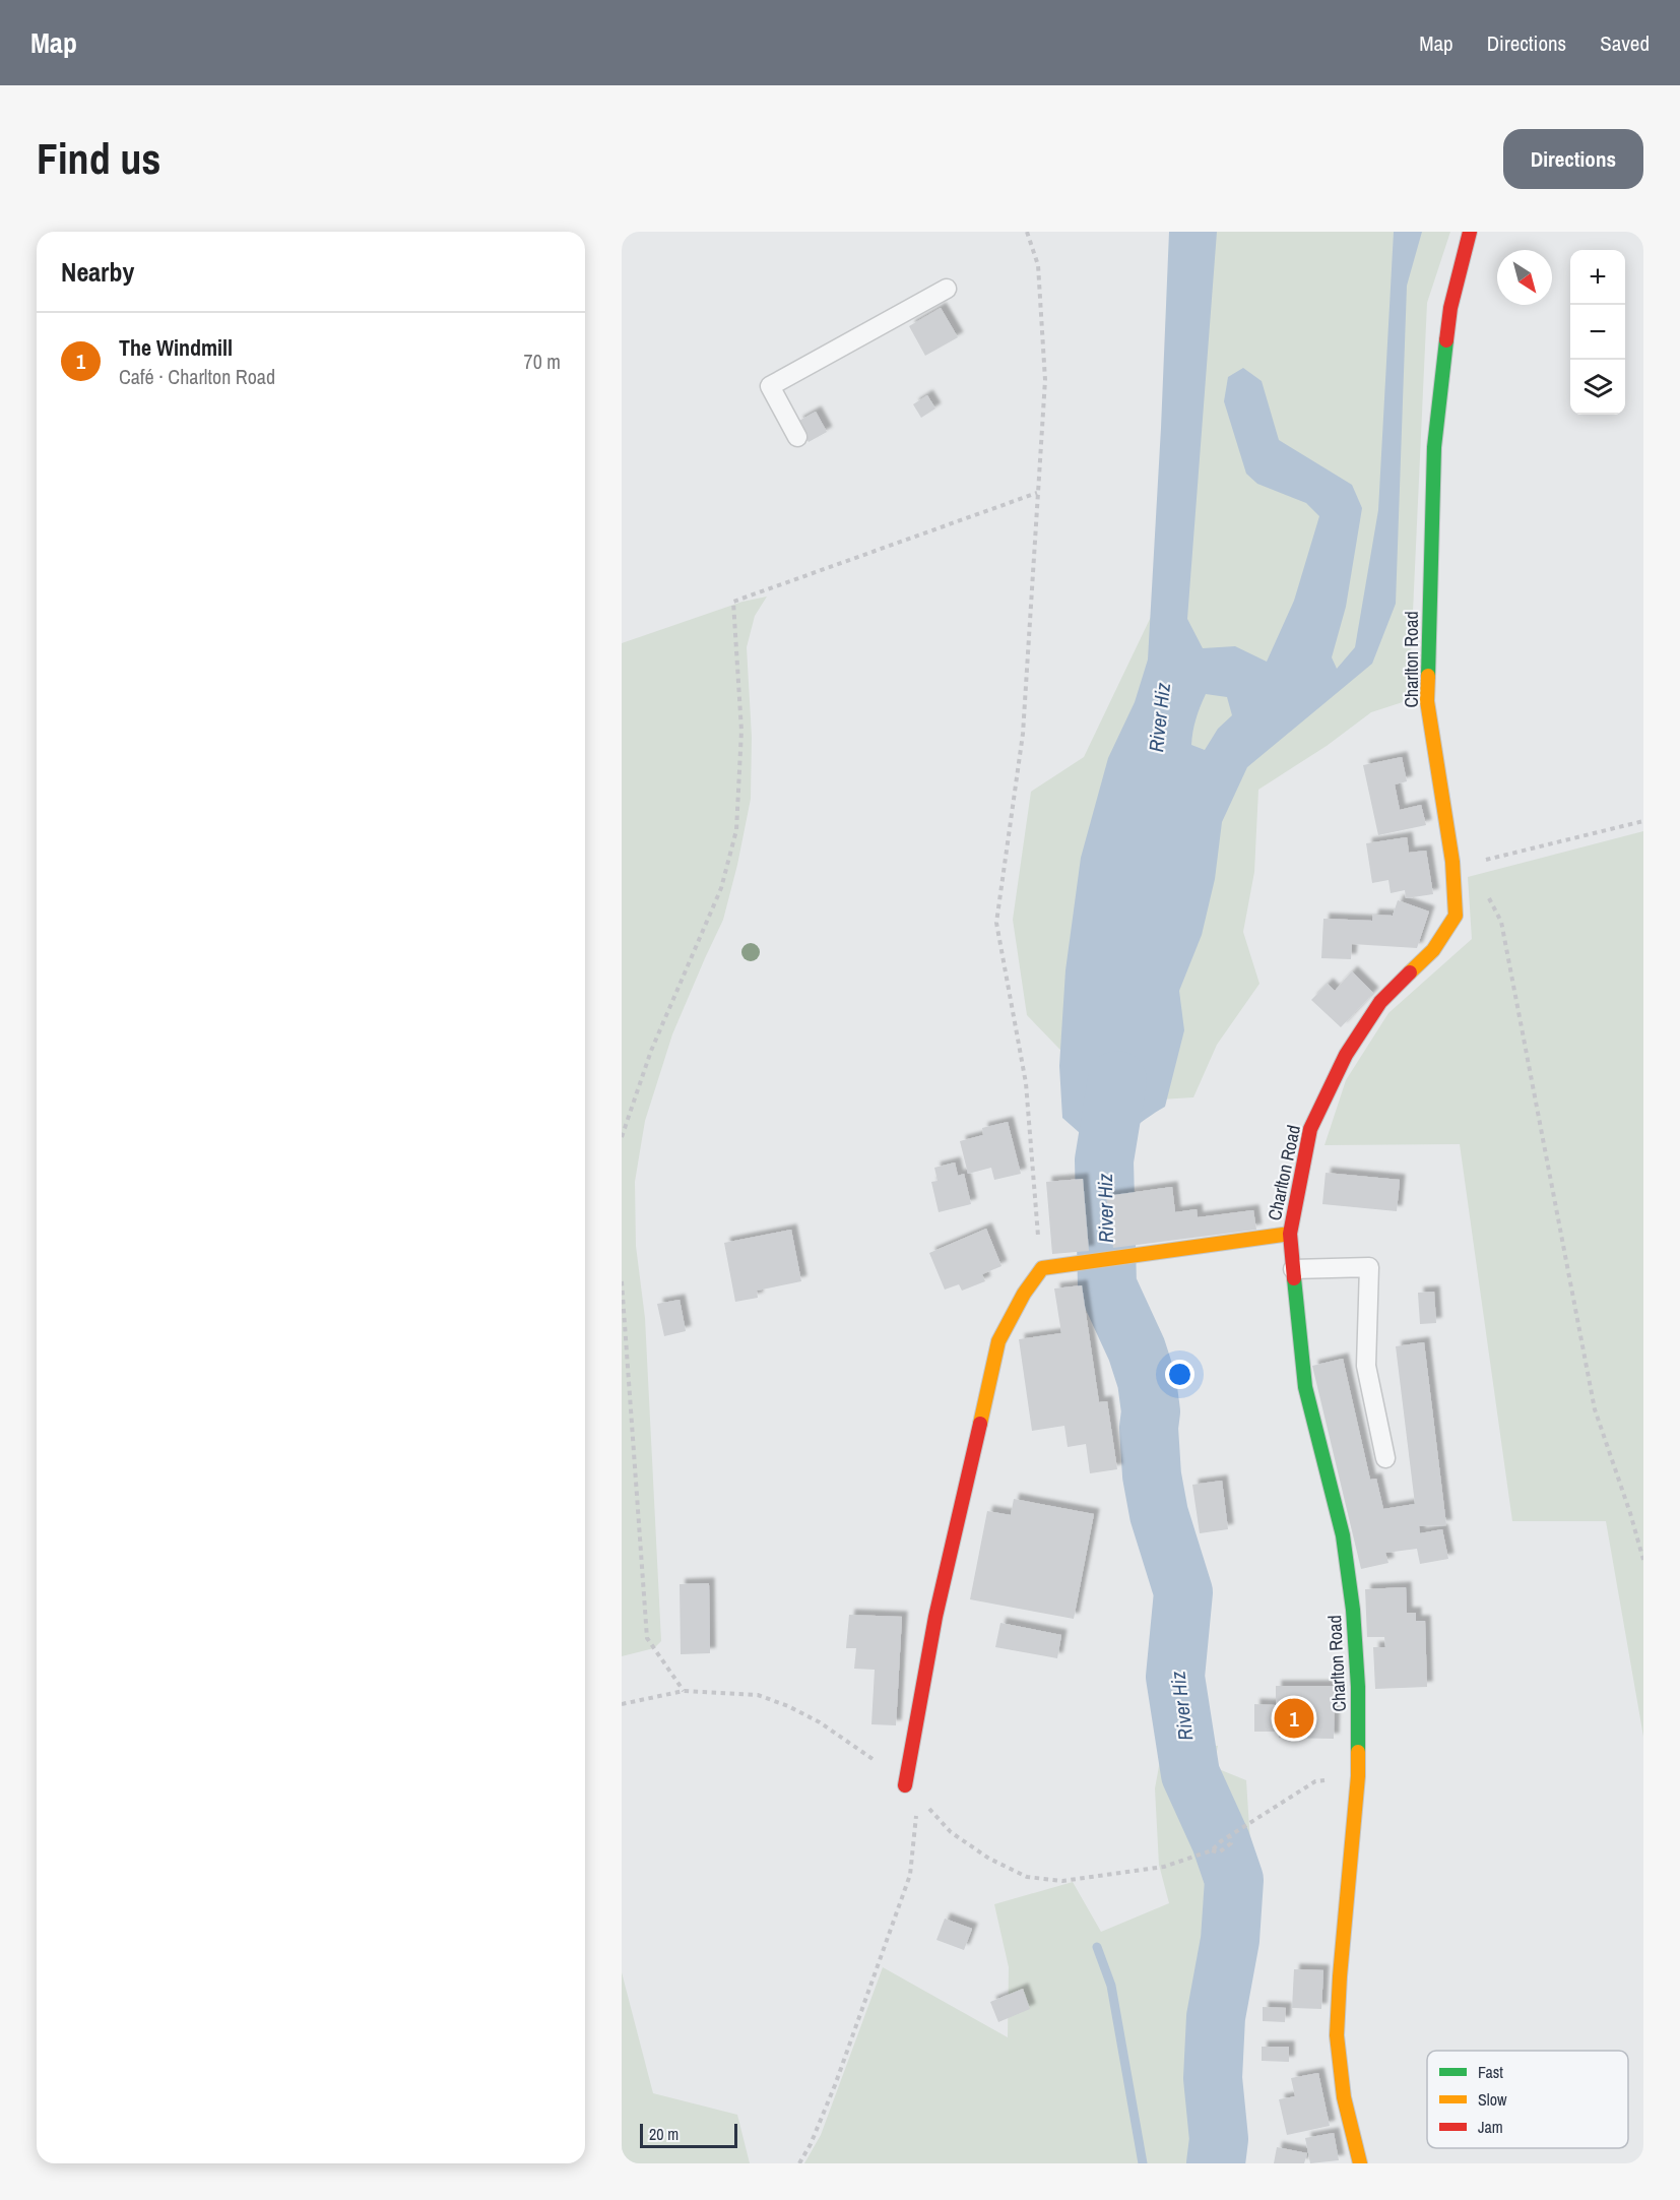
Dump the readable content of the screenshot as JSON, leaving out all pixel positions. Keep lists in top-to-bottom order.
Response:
{
  "streets": {
    "street": ["Charlton Road"]
  },
  "water": ["River Hiz"],
  "legend": ["Fast", "Slow", "Jam"],
  "scale_bar": "20 m",
  "north": "bottom right",
  "page": {
    "header": "Map",
    "nav": ["Map", "Directions", "Saved"],
    "buttons": "Directions",
    "title": "Find us",
    "heading": "Nearby",
    "map_buttons": ["+", "−"],
    "list": [
      {
        "mark": "1",
        "name": "The Windmill",
        "note": "Café · Charlton Road",
        "value": "70 m"
      }
    ],
    "pins": "1",
    "scale": "20 m"
  }
}
